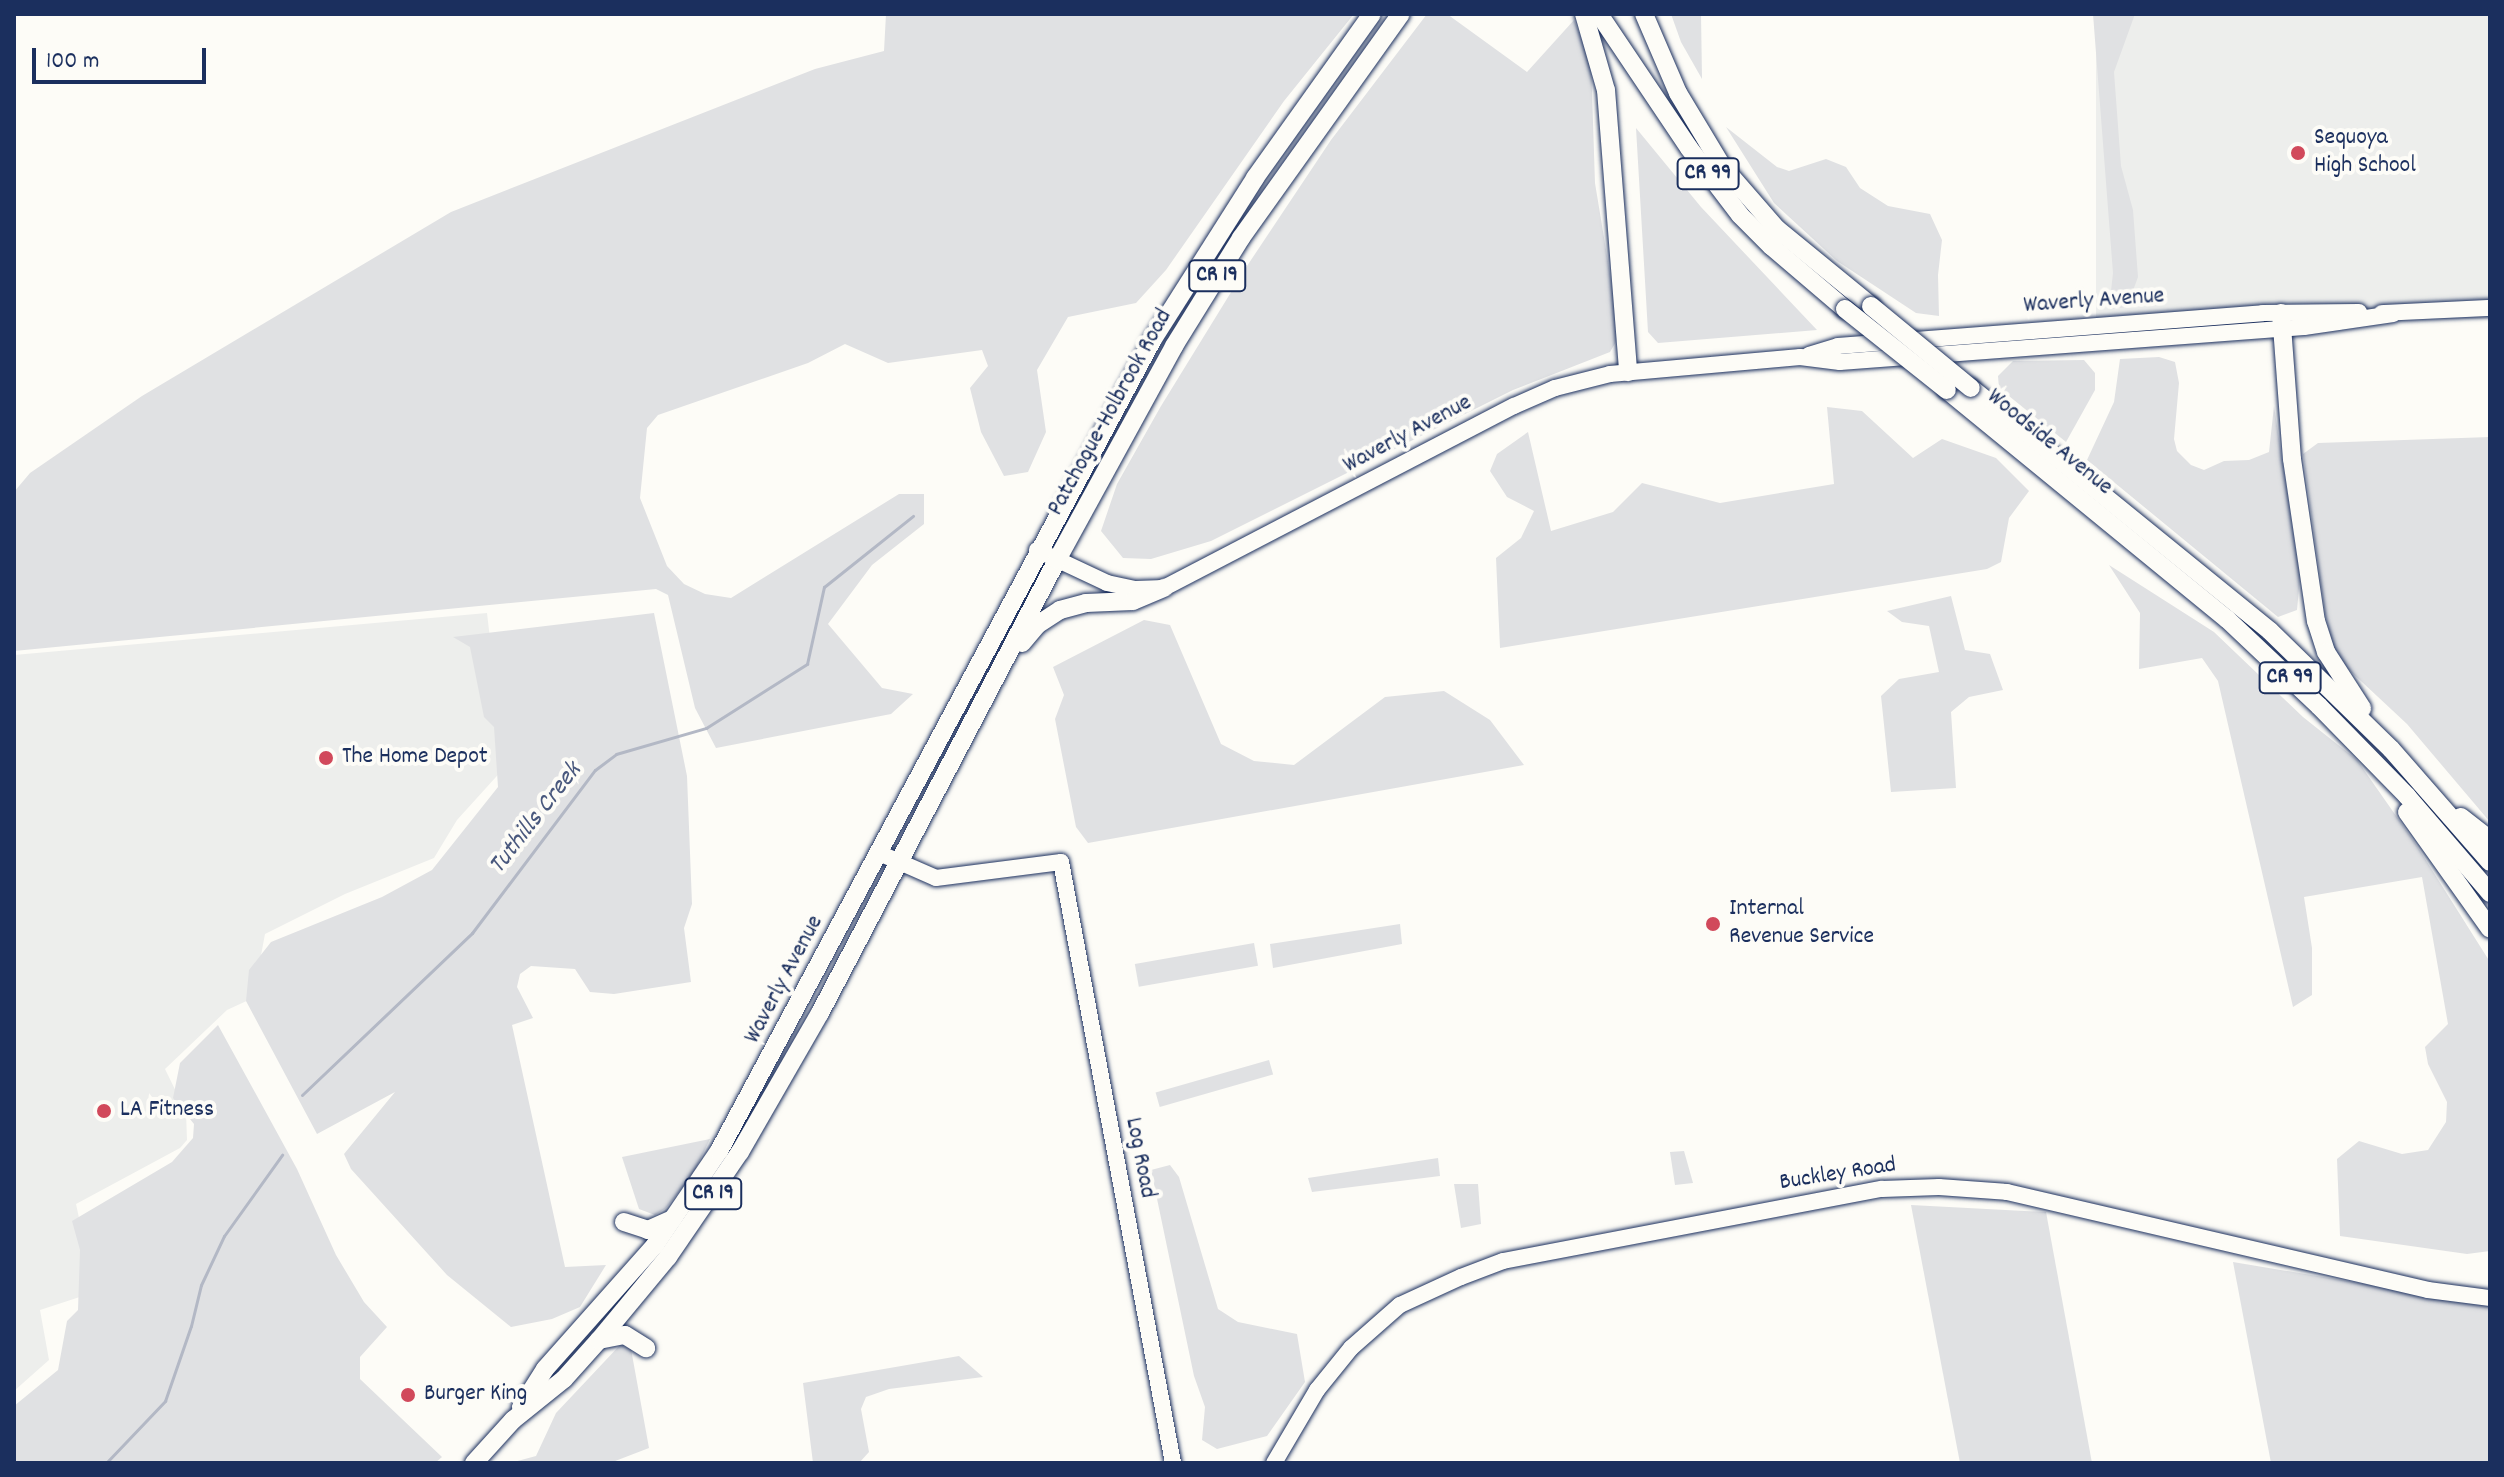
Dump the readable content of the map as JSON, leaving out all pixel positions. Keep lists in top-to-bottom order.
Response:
{
  "streets": {
    "main road": [
      "CR 99",
      "CR 19",
      "Waverly Avenue",
      "Patchogue-Holbrook Road",
      "Woodside Avenue"
    ],
    "street": ["Log Road", "Buckley Road"]
  },
  "crossings": [
    ["Waverly Avenue", "Patchogue-Holbrook Road"],
    ["Waverly Avenue", "Log Road"]
  ],
  "water": ["Tuthills Creek"],
  "places": [
    "Sequoya High School",
    "The Home Depot",
    "Internal Revenue Service",
    "LA Fitness",
    "Burger King"
  ],
  "scale_bar": "100 m"
}
